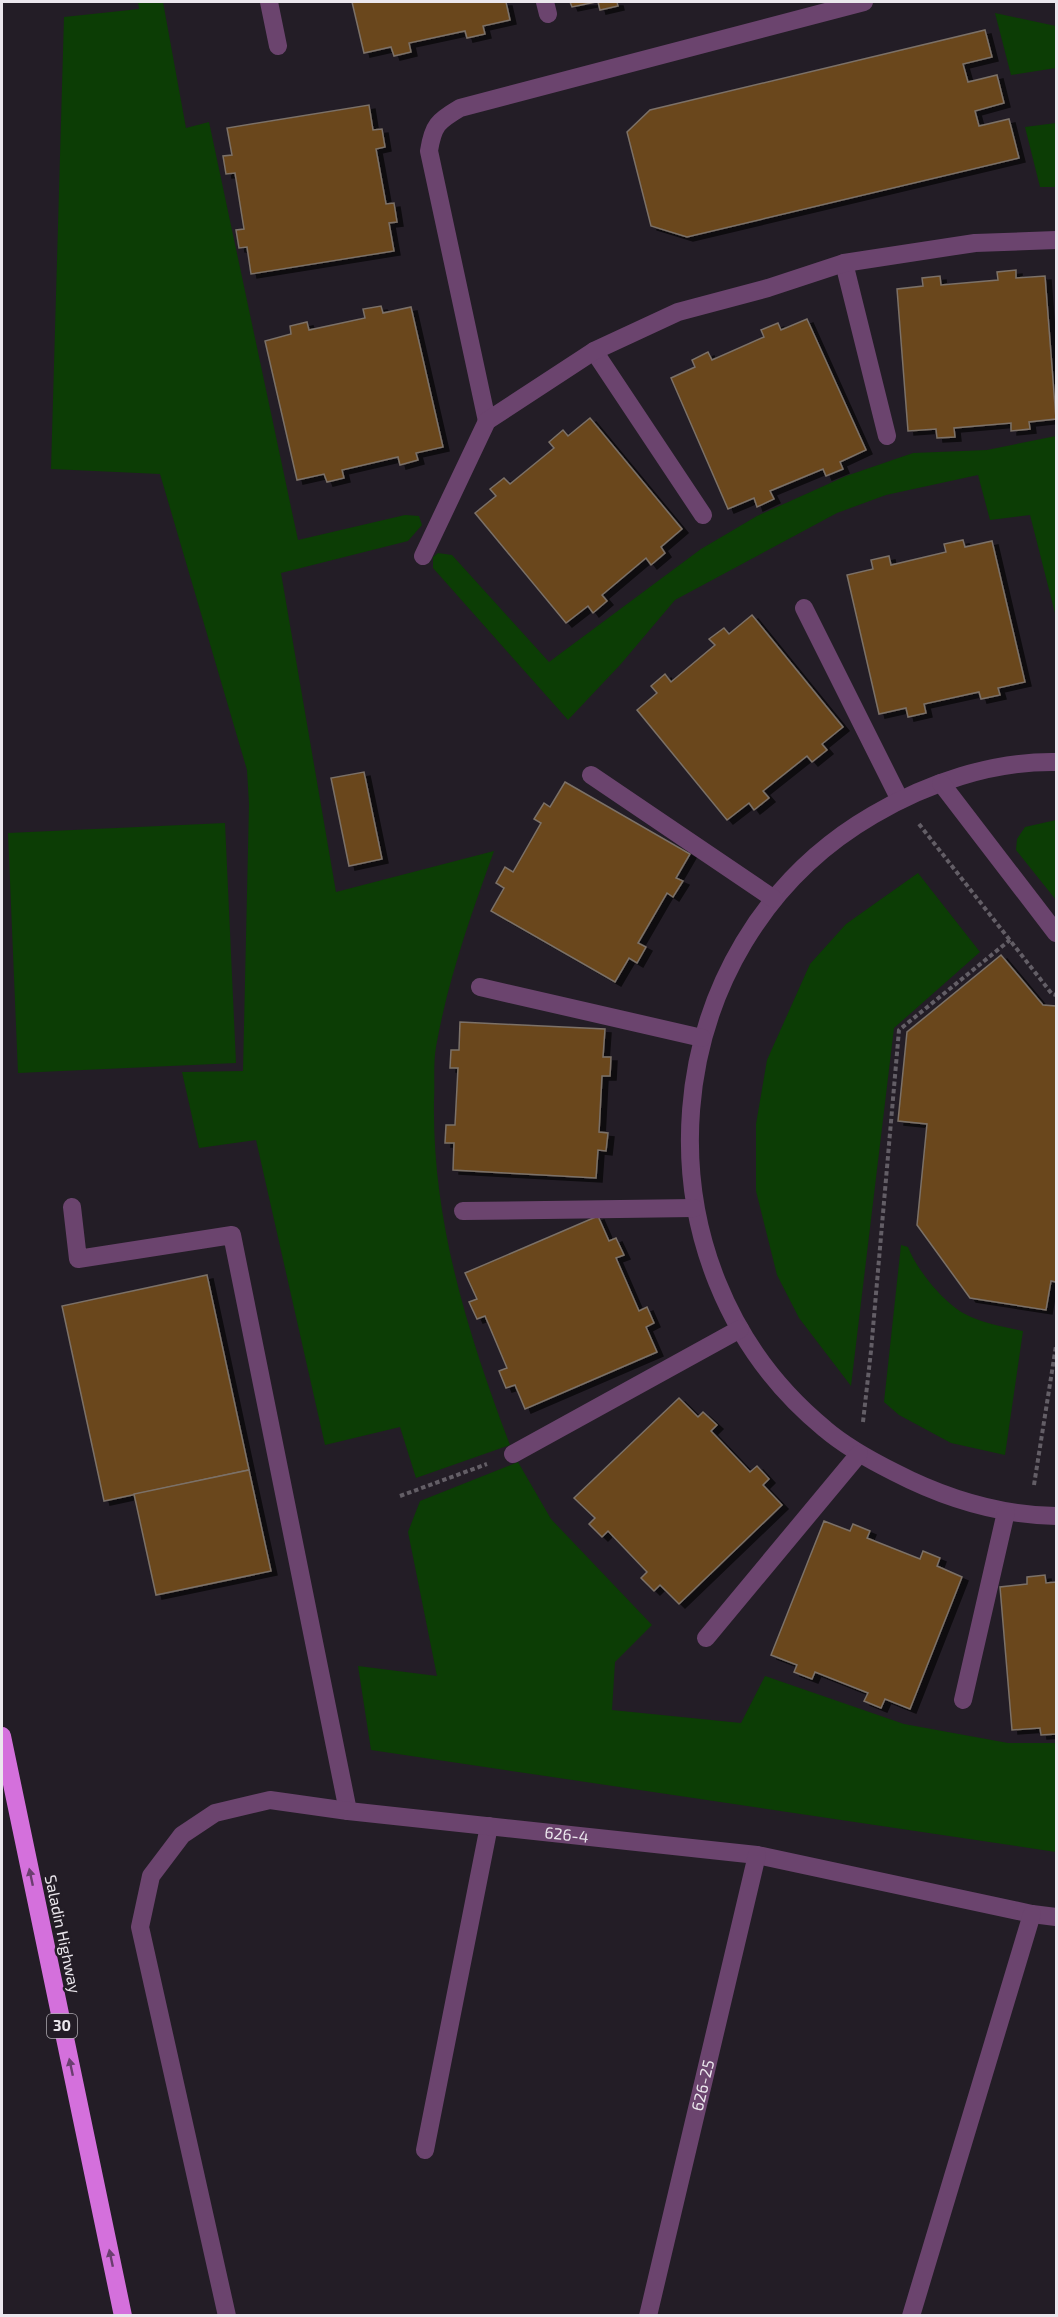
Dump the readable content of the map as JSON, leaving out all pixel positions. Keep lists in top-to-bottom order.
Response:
{
  "streets": {
    "highway": ["Saladin Highway", "30"],
    "street": ["626-4", "626-25"]
  },
  "crossings": [
    ["626-4", "626-25"]
  ],
  "one_way": ["Saladin Highway"]
}
